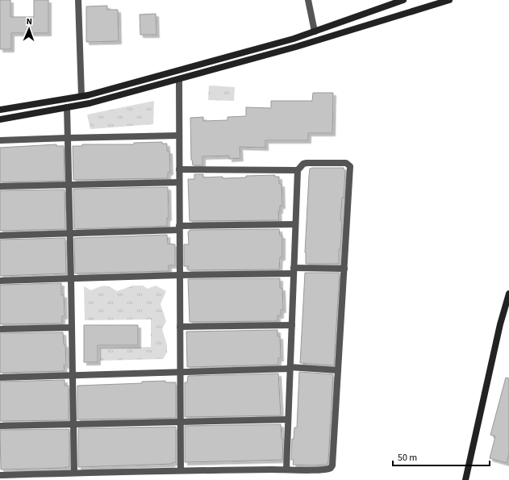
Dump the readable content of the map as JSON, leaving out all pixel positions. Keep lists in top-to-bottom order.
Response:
{
  "scale_bar": "50 m",
  "north": "top"
}
